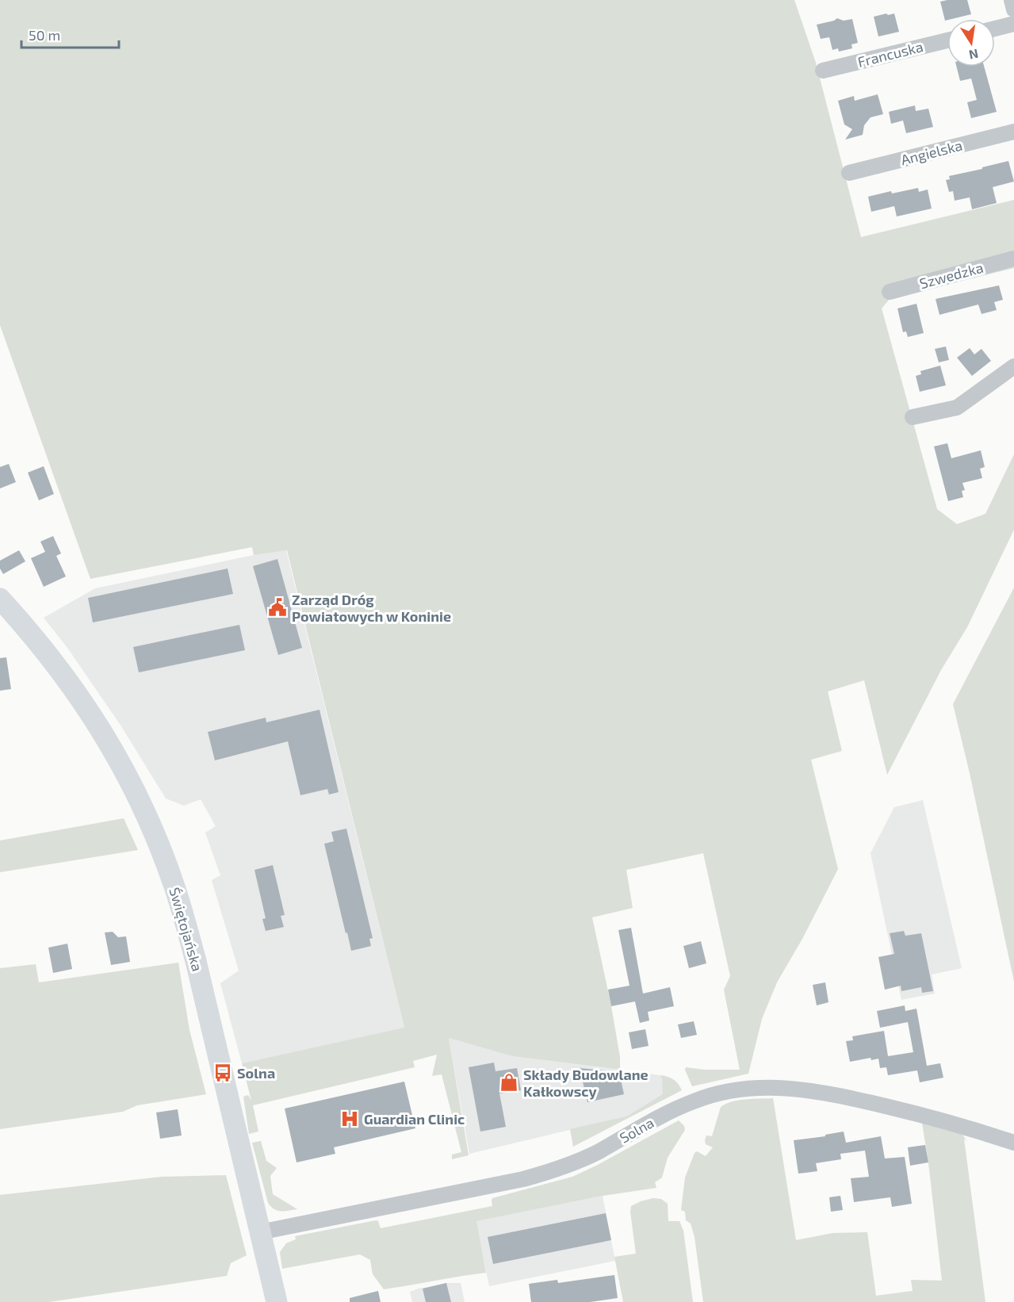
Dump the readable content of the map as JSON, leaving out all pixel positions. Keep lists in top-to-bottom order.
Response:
{
  "streets": {
    "street": [
      "Francuska",
      "Angielska",
      "Szwedzka",
      "Świętojańska",
      "Solna"
    ]
  },
  "crossings": [
    ["Świętojańska", "Solna"]
  ],
  "places": {
    "public building": ["Zarząd Dróg Powiatowych w Koninie"],
    "bus stop": ["Solna"],
    "shop": ["Składy Budowlane Kałkowscy"],
    "hospital": ["Guardian Clinic"]
  },
  "scale_bar": "50 m",
  "north": "bottom"
}
